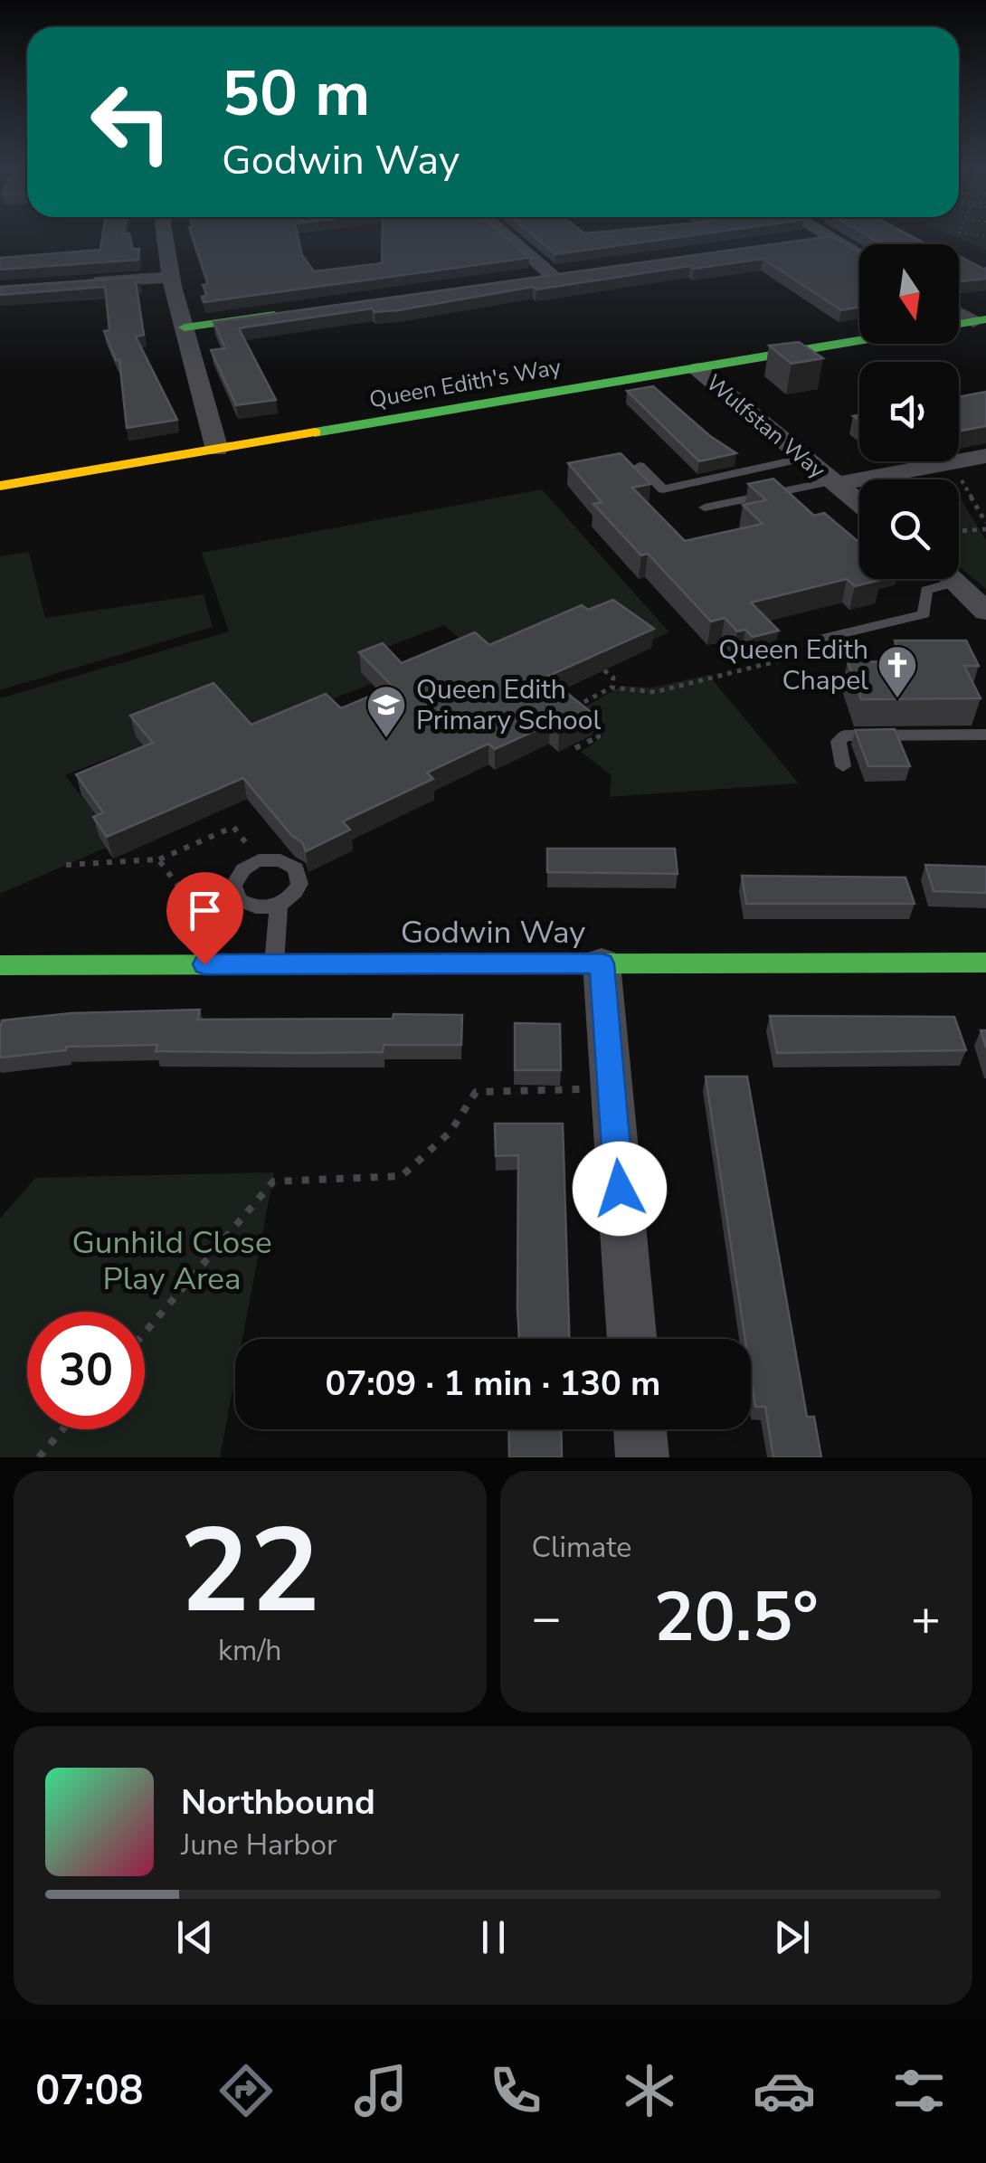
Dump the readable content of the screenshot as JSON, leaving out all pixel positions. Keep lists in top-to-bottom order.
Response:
{
  "streets": {
    "street": ["Queen Edith's Way", "Wulfstan Way", "Godwin Way"]
  },
  "crossings": [
    ["Queen Edith's Way", "Wulfstan Way"]
  ],
  "parks": ["Gunhild Close Play Area"],
  "places": {
    "church": ["Queen Edith Chapel"],
    "school or university": ["Queen Edith Primary School"]
  },
  "north": "bottom",
  "page": {
    "turn": ["50 m", "Godwin Way"],
    "limit": "30",
    "trip": "07:09 · 1 min · 130 m",
    "tile": [
      ["22", "km/h"],
      "Climate"
    ],
    "heat": ["−", "20.5°", "+"],
    "song": ["Northbound", "June Harbor"],
    "tabs": "07:08"
  }
}
